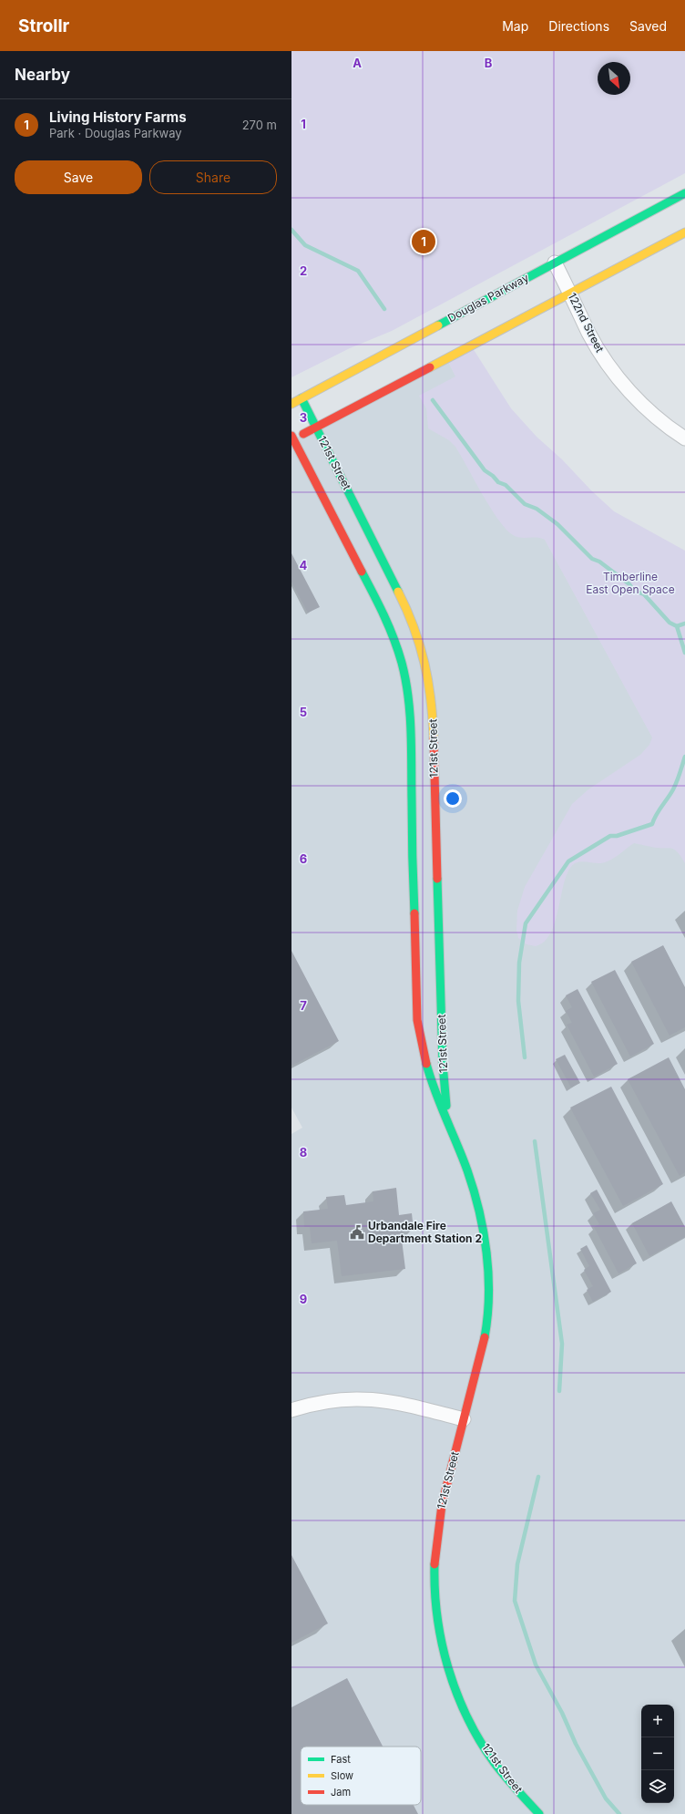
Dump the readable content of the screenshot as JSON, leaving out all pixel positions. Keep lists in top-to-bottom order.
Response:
{
  "streets": {
    "street": ["Douglas Parkway", "122nd Street", "121st Street"]
  },
  "crossings": [
    ["Douglas Parkway", "122nd Street"],
    ["Douglas Parkway", "121st Street"]
  ],
  "parks": ["Timberline East Open Space"],
  "places": {
    "public building": ["Urbandale Fire Department Station 2"]
  },
  "legend": ["Fast", "Slow", "Jam"],
  "north": "bottom right",
  "page": {
    "header": "Strollr",
    "nav": ["Map", "Directions", "Saved"],
    "heading": "Nearby",
    "list": [
      {
        "mark": "1",
        "name": "Living History Farms",
        "note": "Park · Douglas Parkway",
        "value": "270 m"
      }
    ],
    "buttons": ["Save", "Share"],
    "pins": "1",
    "map_buttons": ["+", "−"]
  },
  "grid": {
    "columns": ["A", "B"],
    "rows": [
      "1",
      "2",
      "3",
      "4",
      "5",
      "6",
      "7",
      "8",
      "9"
    ]
  }
}
